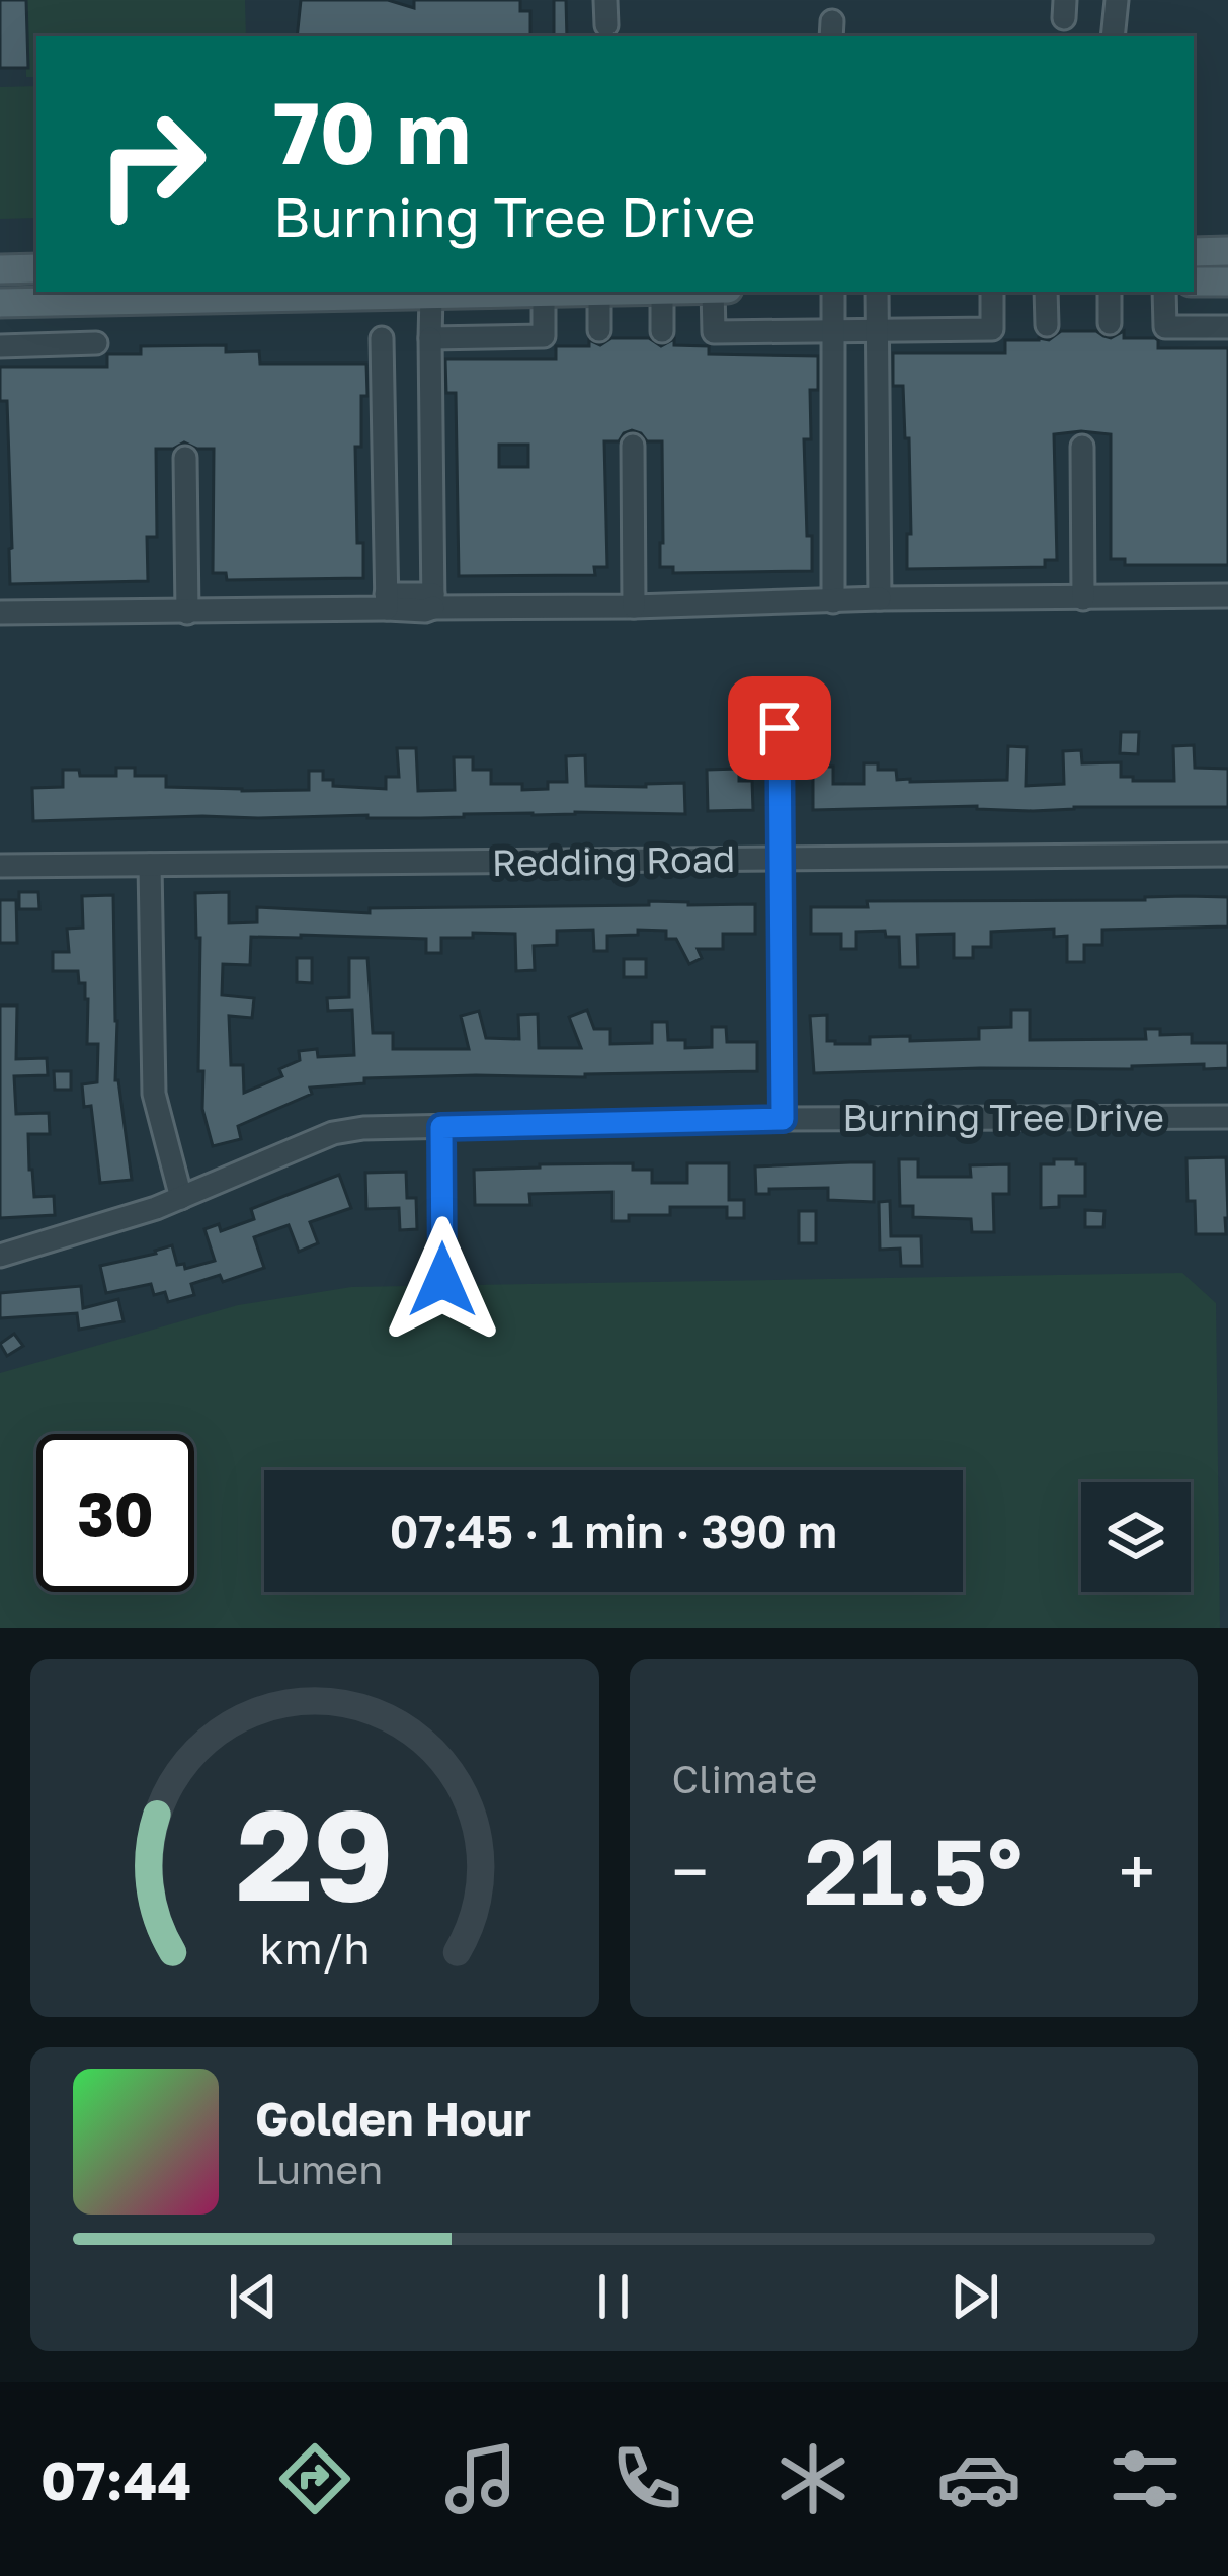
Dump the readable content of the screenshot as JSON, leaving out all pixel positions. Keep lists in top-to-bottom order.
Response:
{
  "streets": {
    "street": ["Redding Road", "Burning Tree Drive"]
  },
  "page": {
    "turn": ["70 m", "Burning Tree Drive"],
    "limit": "30",
    "trip": "07:45 · 1 min · 390 m",
    "tile": "Climate",
    "heat": ["−", "21.5°", "+"],
    "song": ["Golden Hour", "Lumen"],
    "tabs": "07:44",
    "gauge": ["29", "km/h"]
  }
}
